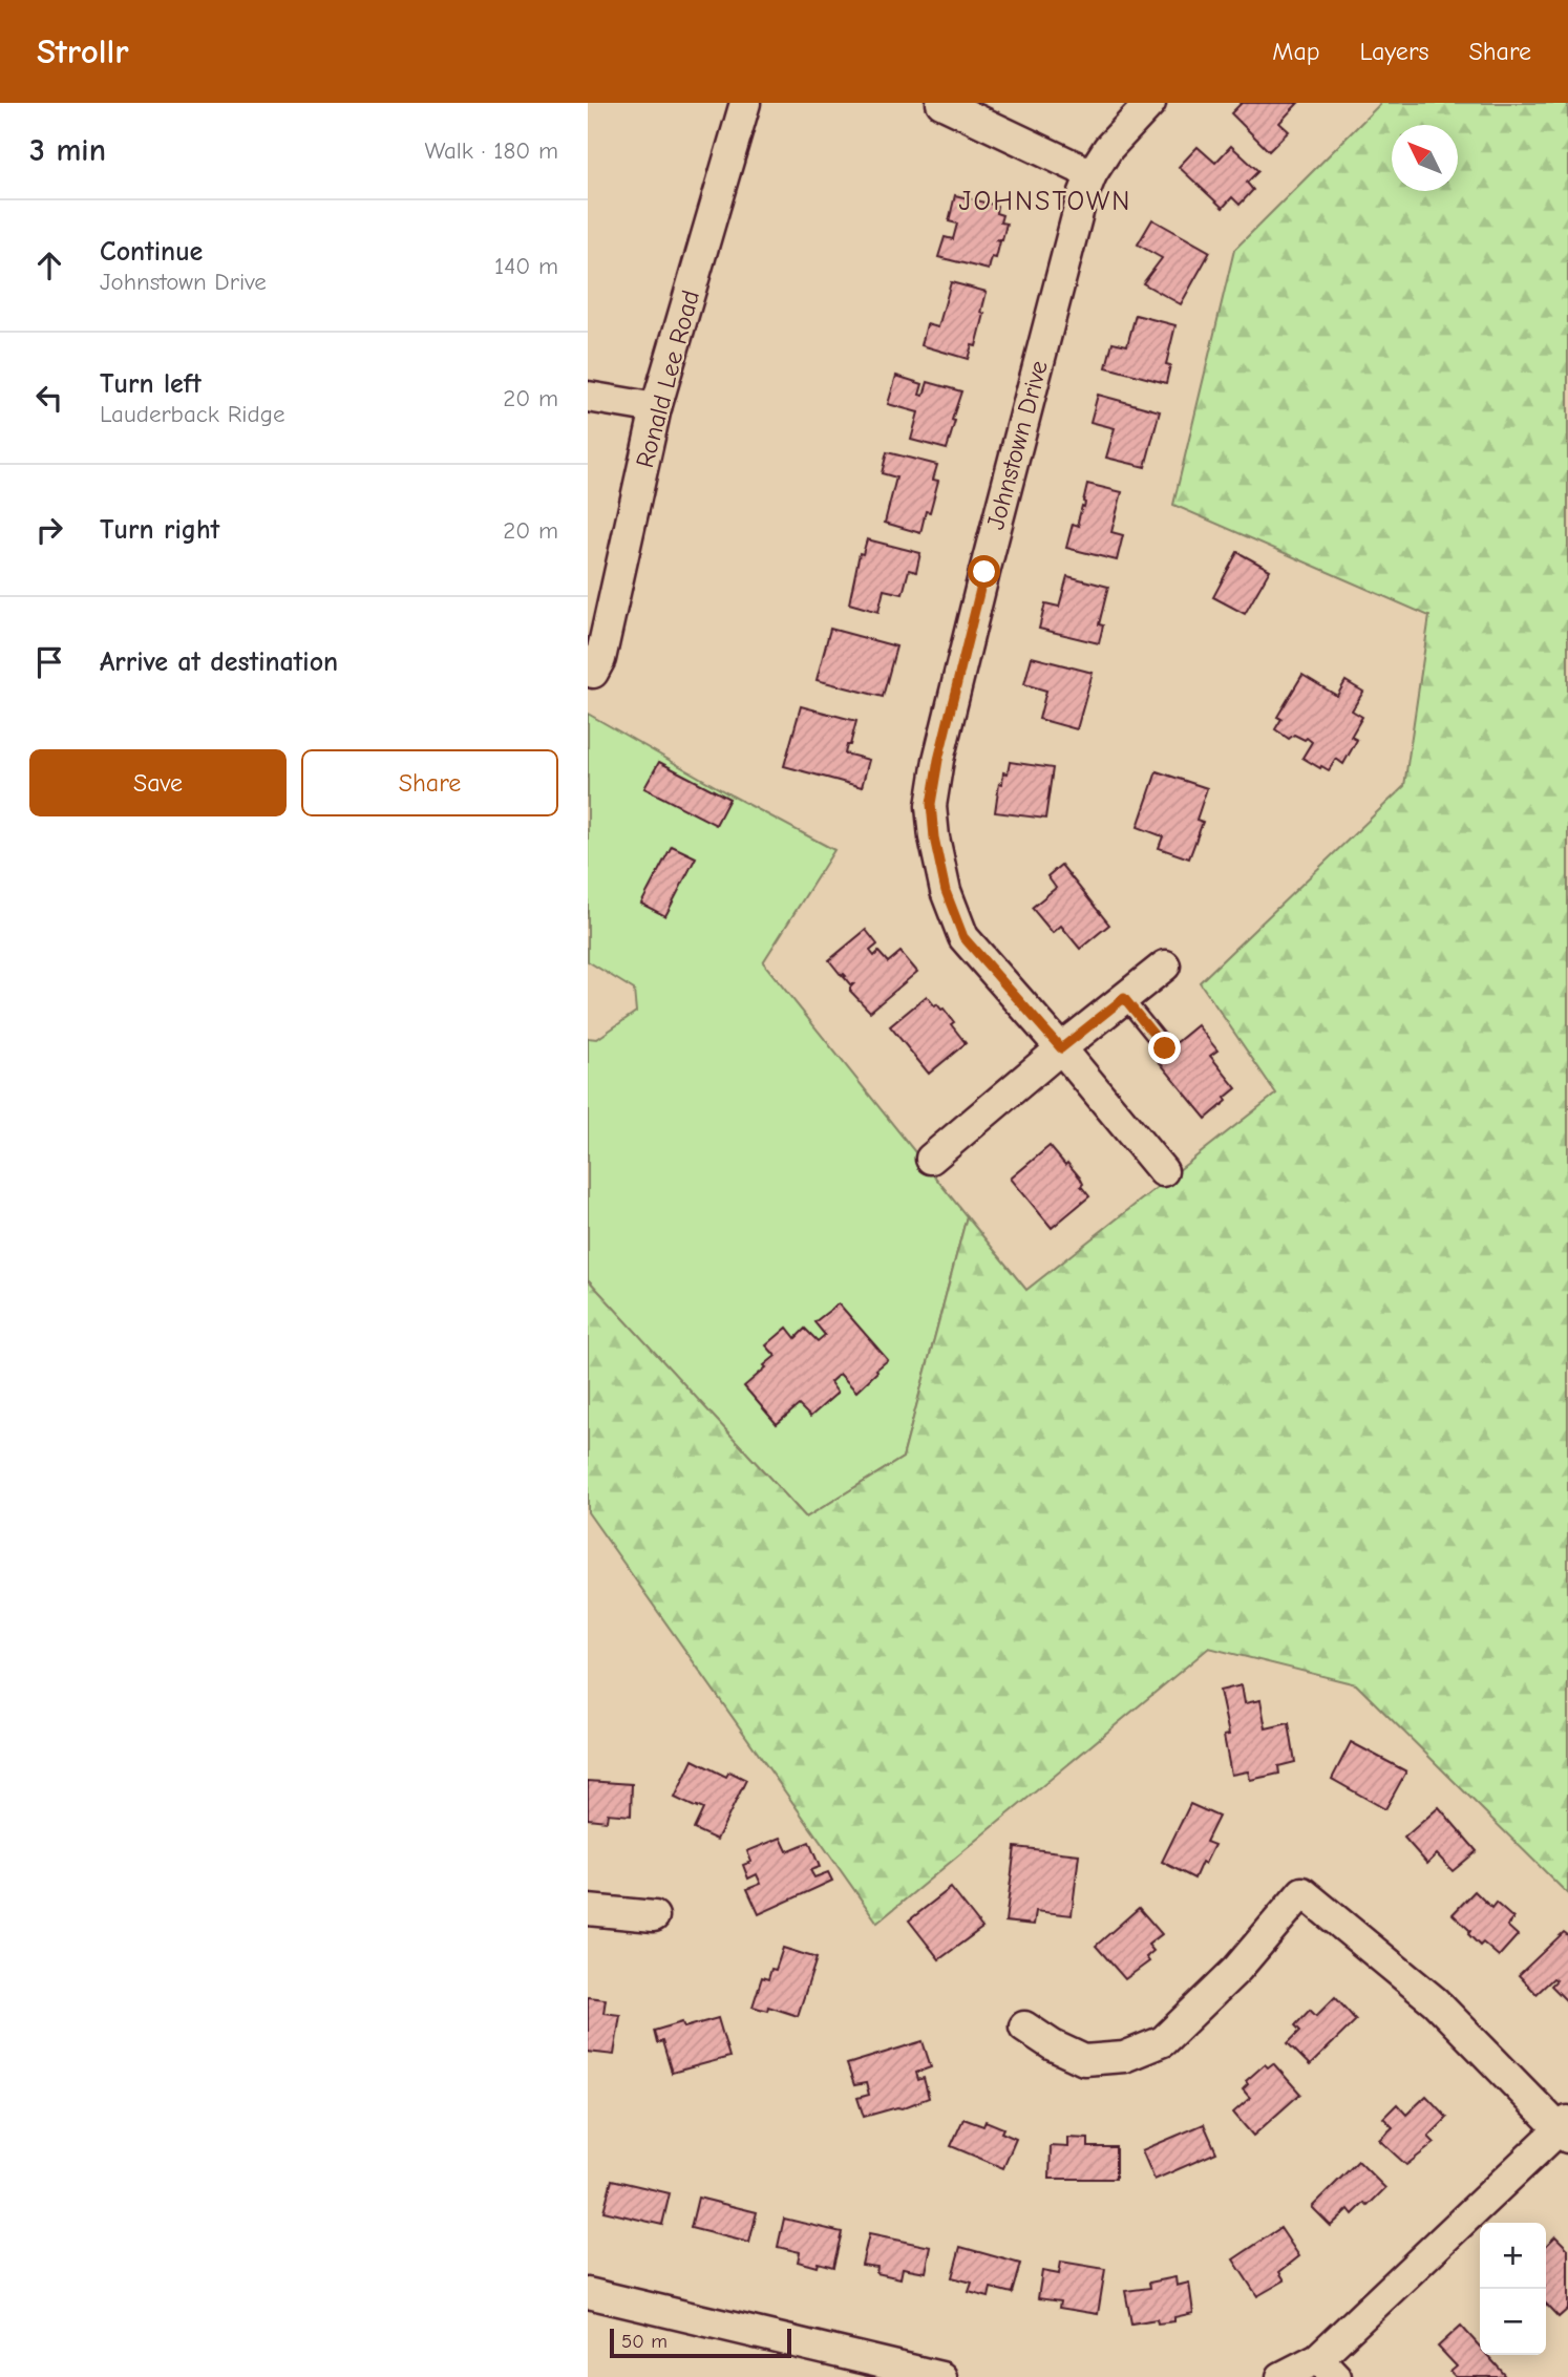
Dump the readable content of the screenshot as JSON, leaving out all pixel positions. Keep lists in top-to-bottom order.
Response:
{
  "streets": {
    "street": ["Ronald Lee Road", "Johnstown Drive"]
  },
  "districts": ["JOHNSTOWN"],
  "scale_bar": "50 m",
  "north": "top left",
  "page": {
    "header": "Strollr",
    "nav": ["Map", "Layers", "Share"],
    "heading": ["3 min", "Walk · 180 m"],
    "list": [
      ["Continue", "Johnstown Drive", "140 m"],
      ["Turn left", "Lauderback Ridge", "20 m"],
      ["Turn right", "20 m"],
      "Arrive at destination"
    ],
    "buttons": ["Save", "Share"],
    "map_buttons": ["+", "−"],
    "scale": "50 m"
  }
}
